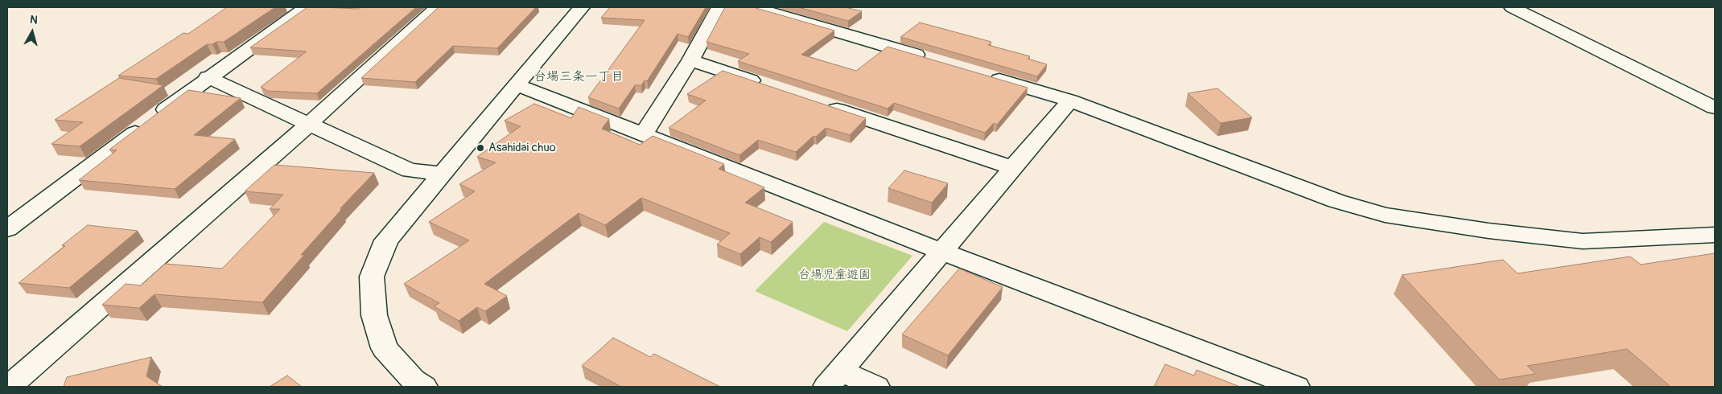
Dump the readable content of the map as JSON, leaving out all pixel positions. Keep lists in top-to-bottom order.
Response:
{
  "districts": ["台場三条一丁目"],
  "parks": ["台場児童遊園"],
  "places": ["Asahidai chuo"],
  "north": "top"
}
